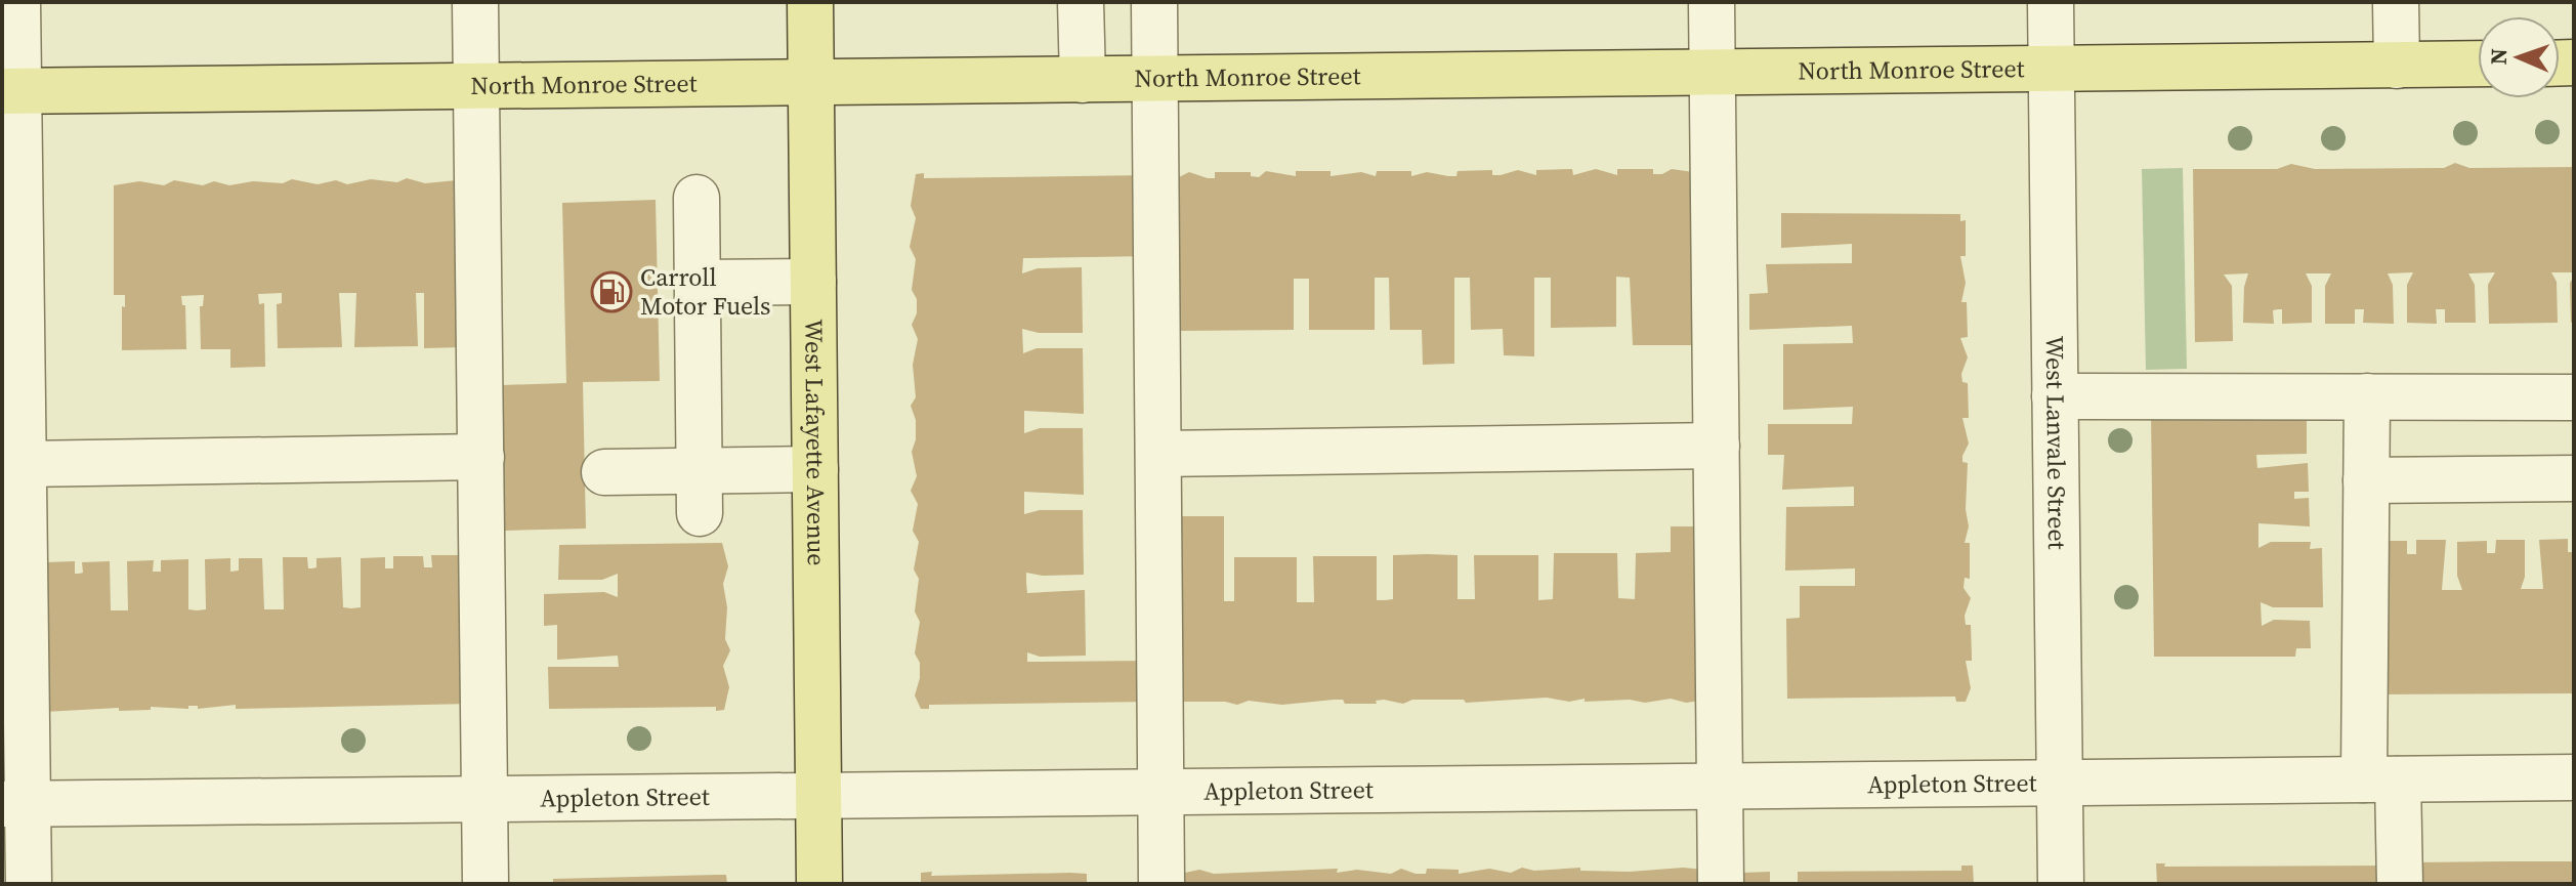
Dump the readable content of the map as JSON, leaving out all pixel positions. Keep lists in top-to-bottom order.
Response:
{
  "streets": {
    "main road": ["North Monroe Street", "West Lafayette Avenue"],
    "street": ["West Lanvale Street", "Appleton Street"]
  },
  "crossings": [
    ["North Monroe Street", "West Lafayette Avenue"],
    ["North Monroe Street", "West Lanvale Street"],
    ["West Lafayette Avenue", "Appleton Street"],
    ["West Lanvale Street", "Appleton Street"]
  ],
  "places": {
    "fuel station": ["Carroll Motor Fuels"]
  },
  "north": "left"
}
